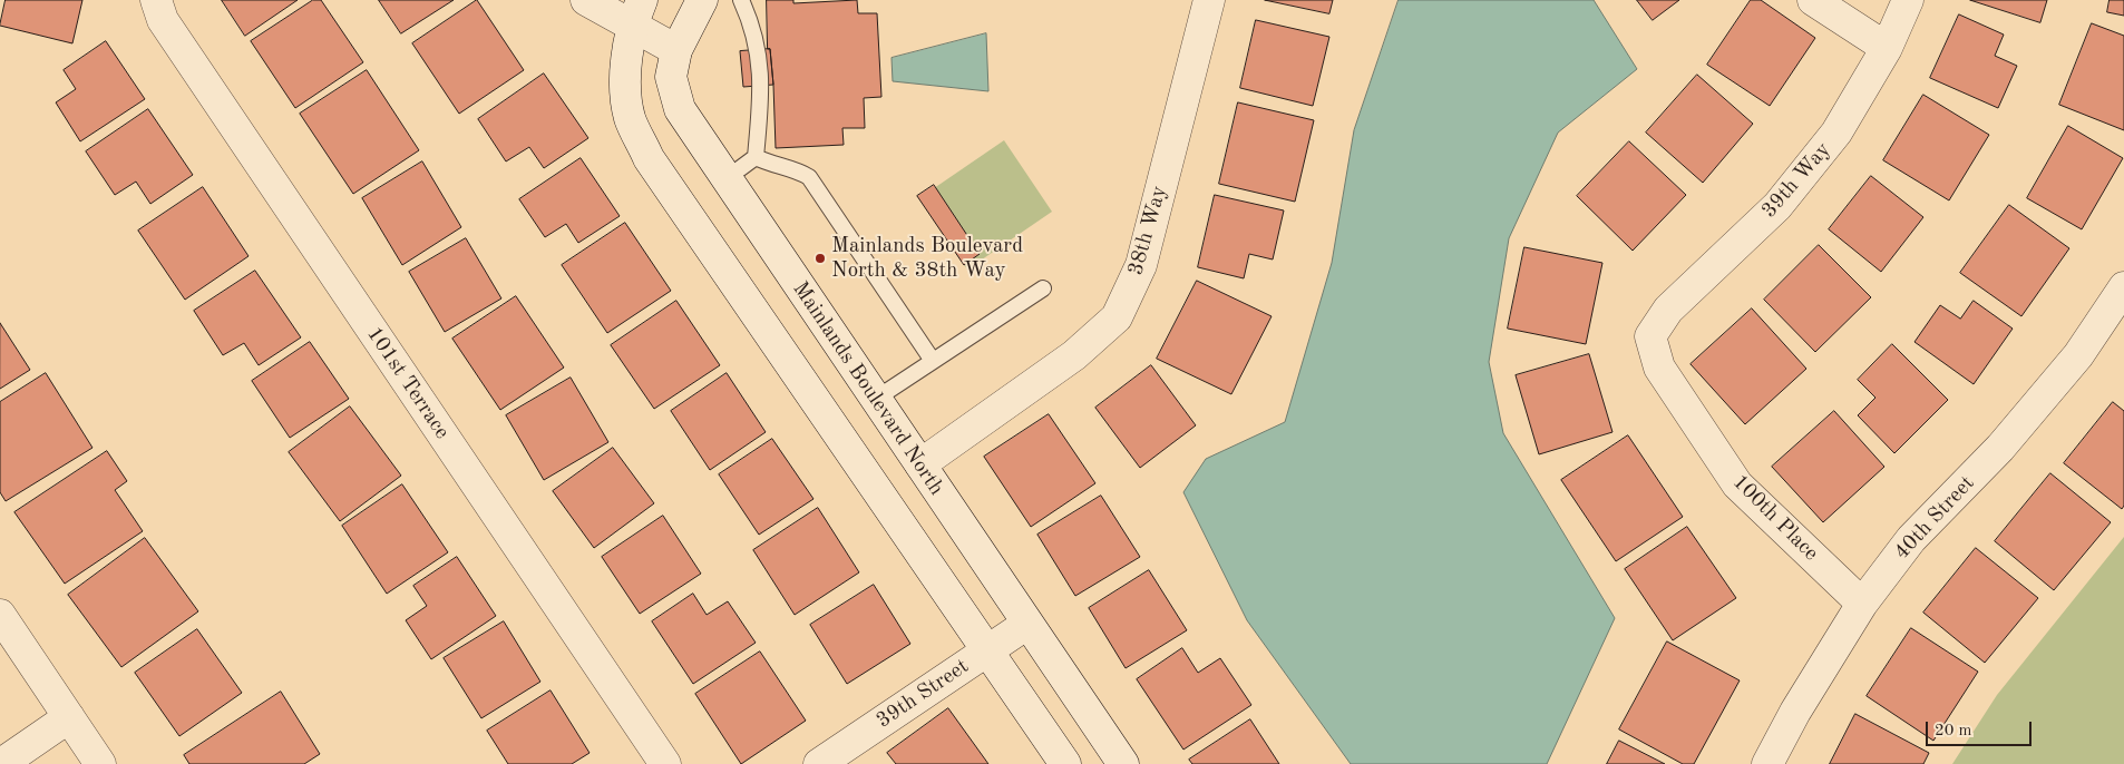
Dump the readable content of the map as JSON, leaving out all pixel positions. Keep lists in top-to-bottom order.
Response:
{
  "streets": {
    "street": [
      "39th Way",
      "38th Way",
      "101st Terrace",
      "Mainlands Boulevard North",
      "100th Place",
      "40th Street",
      "39th Street"
    ]
  },
  "crossings": [
    ["39th Way", "100th Place"],
    ["38th Way", "Mainlands Boulevard North"],
    ["Mainlands Boulevard North", "39th Street"],
    ["100th Place", "40th Street"]
  ],
  "places": ["Mainlands Boulevard North & 38th Way"],
  "scale_bar": "20 m"
}
